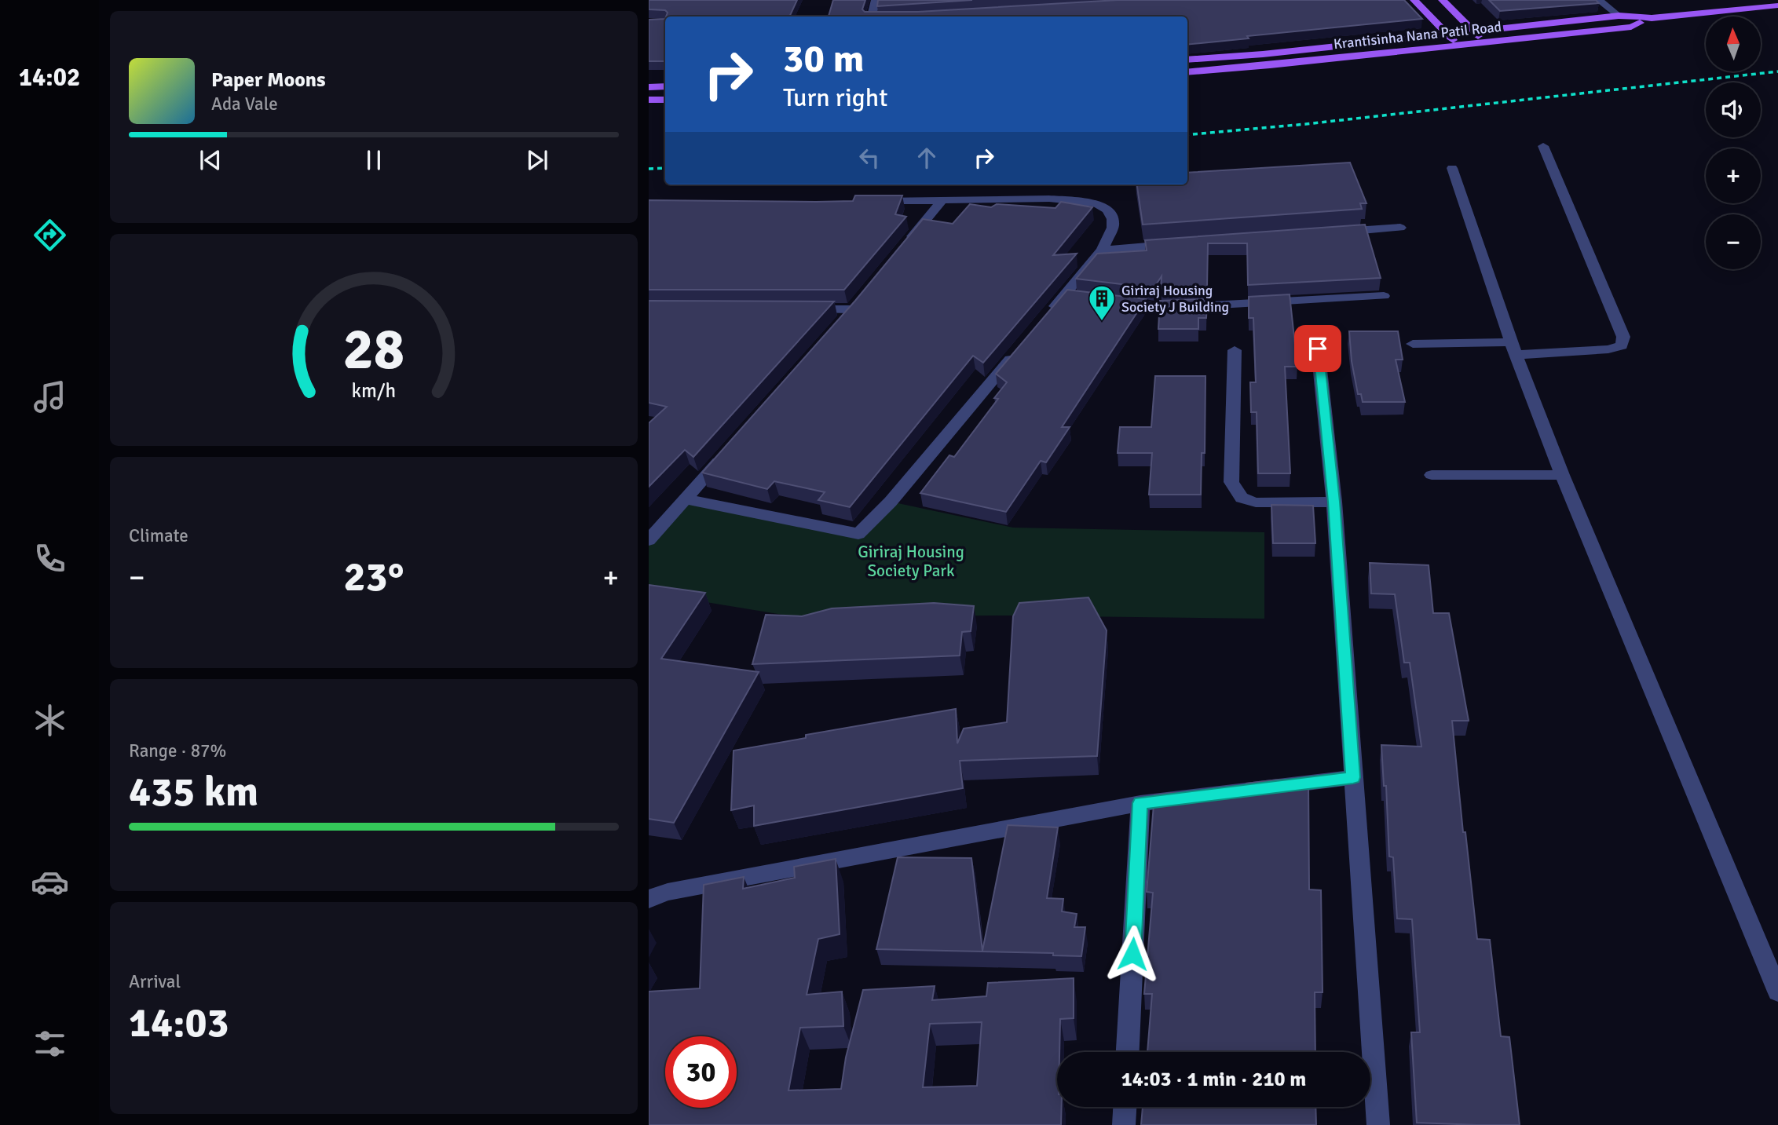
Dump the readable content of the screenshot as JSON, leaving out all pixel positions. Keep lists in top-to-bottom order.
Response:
{
  "streets": {
    "main road": ["Krantisinha Nana Patil Road"]
  },
  "parks": ["Giriraj Housing Society Park"],
  "places": {
    "building": ["Giriraj Housing Society J Building"]
  },
  "north": "top",
  "page": {
    "tabs": "14:02",
    "map_buttons": ["+", "−"],
    "turn": ["30 m", "Turn right"],
    "song": ["Paper Moons", "Ada Vale"],
    "tile": [
      "Climate",
      ["Range · 87%", "435 km"],
      ["Arrival", "14:03"]
    ],
    "heat": ["−", "23°", "+"],
    "limit": "30",
    "trip": "14:03 · 1 min · 210 m",
    "gauge": ["28", "km/h"]
  }
}
